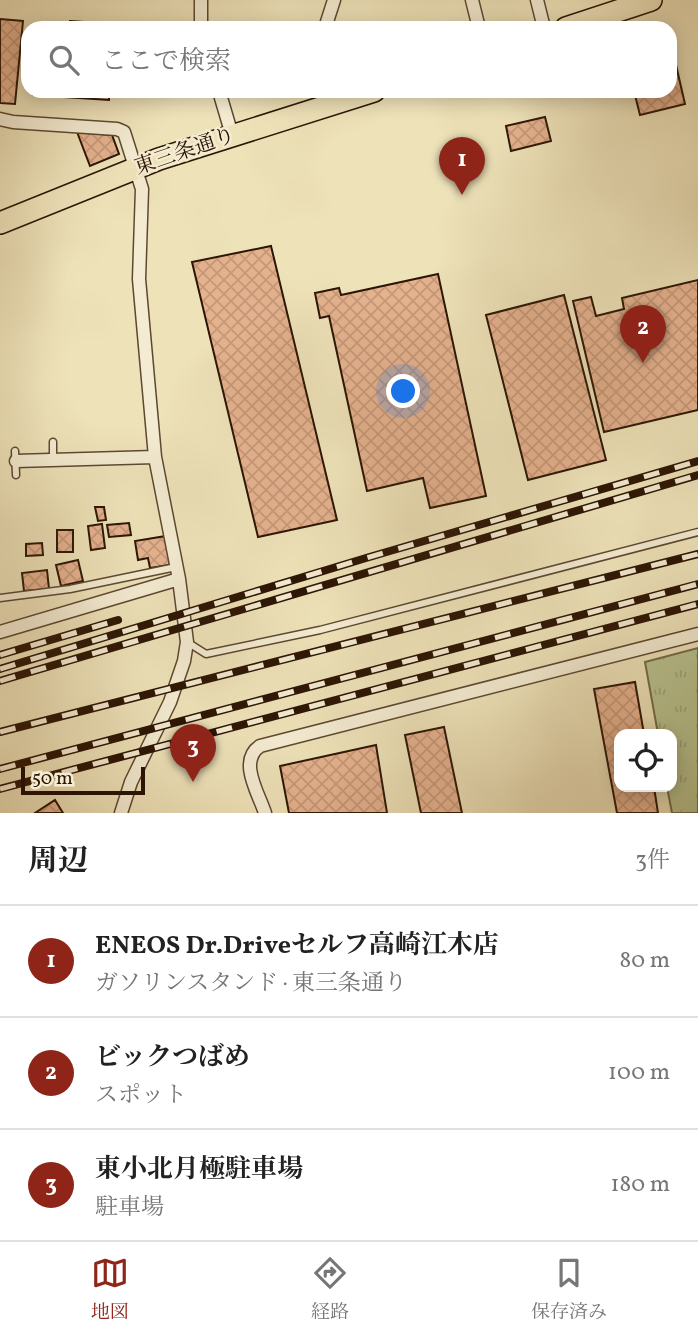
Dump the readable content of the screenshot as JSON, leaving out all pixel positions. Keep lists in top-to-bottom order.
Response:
{
  "streets": {
    "main road": ["東三条通り"]
  },
  "scale_bar": "50 m",
  "page": {
    "search": "ここで検索",
    "pins": ["1", "2", "3"],
    "scale": "50 m",
    "heading": ["周辺", "3件"],
    "list": [
      {
        "mark": "1",
        "name": "ENEOS Dr.Driveセルフ高崎江木店",
        "note": "ガソリンスタンド · 東三条通り",
        "value": "80 m"
      },
      {
        "mark": "2",
        "name": "ビックつばめ",
        "note": "スポット",
        "value": "100 m"
      },
      {
        "mark": "3",
        "name": "東小北月極駐車場",
        "note": "駐車場",
        "value": "180 m"
      }
    ],
    "nav": ["地図", "経路", "保存済み"]
  }
}
